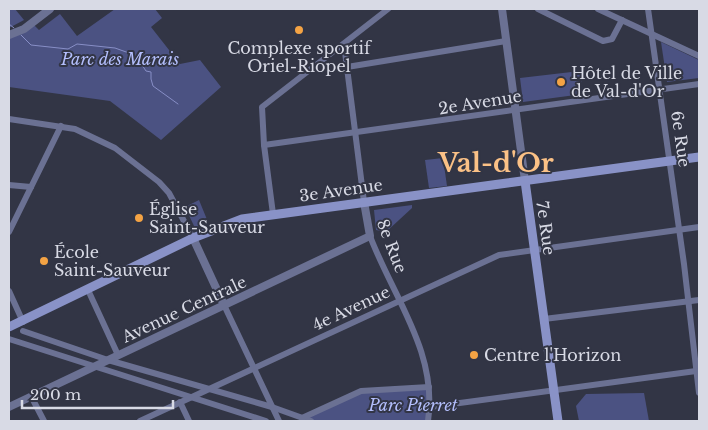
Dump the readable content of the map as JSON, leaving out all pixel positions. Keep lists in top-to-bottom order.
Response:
{
  "streets": {
    "main road": ["3e Avenue", "7e Rue"],
    "street": [
      "2e Avenue",
      "6e Rue",
      "8e Rue",
      "4e Avenue",
      "Avenue Centrale"
    ]
  },
  "crossings": [
    ["2e Avenue", "6e Rue"],
    ["2e Avenue", "7e Rue"],
    ["2e Avenue", "8e Rue"],
    ["6e Rue", "3e Avenue"],
    ["6e Rue", "4e Avenue"],
    ["3e Avenue", "7e Rue"],
    ["3e Avenue", "8e Rue"],
    ["7e Rue", "4e Avenue"],
    ["8e Rue", "4e Avenue"],
    ["8e Rue", "Avenue Centrale"]
  ],
  "districts": ["Val-d'Or"],
  "parks": ["Parc des Marais", "Parc Pierret"],
  "places": [
    "Complexe sportif Oriel-Riopel",
    "Hôtel de Ville de Val-d'Or",
    "Église Saint-Sauveur",
    "École Saint-Sauveur",
    "Centre l'Horizon"
  ],
  "scale_bar": "200 m"
}
